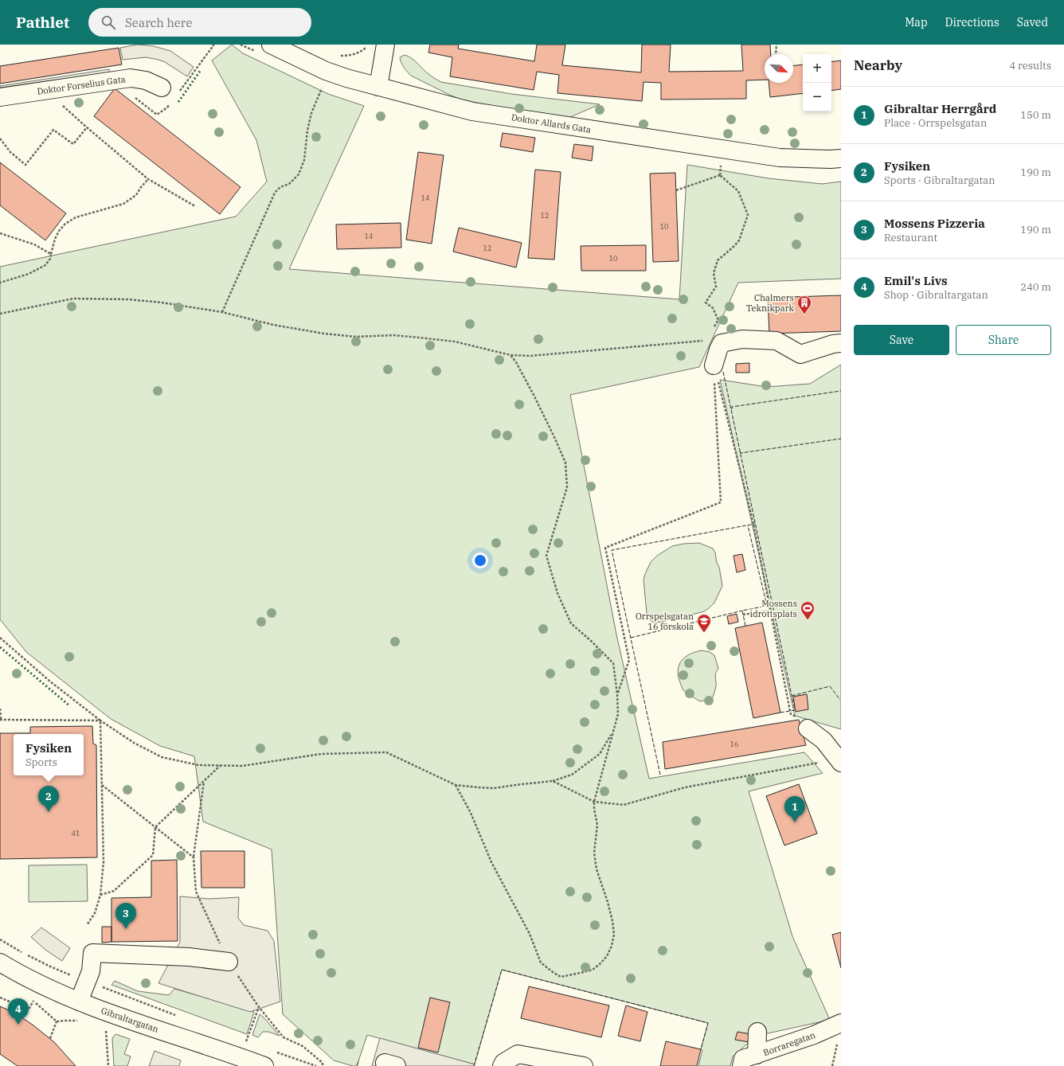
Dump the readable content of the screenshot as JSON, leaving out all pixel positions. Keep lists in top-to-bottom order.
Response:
{
  "streets": {
    "street": [
      "Doktor Forselius Gata",
      "Doktor Allards Gata",
      "Gibraltargatan",
      "Borraregatan"
    ]
  },
  "places": {
    "building": ["Chalmers Teknikpark"],
    "sports": ["Mossens idrottsplats"],
    "school or university": ["Orrspelsgatan 16 förskola"]
  },
  "house_numbers": [
    "14",
    "12",
    "10",
    "14",
    "12",
    "10",
    "16",
    "41"
  ],
  "north": "bottom right",
  "page": {
    "header": "Pathlet",
    "search": "Search here",
    "nav": ["Map", "Directions", "Saved"],
    "heading": ["Nearby", "4 results"],
    "map_buttons": ["+", "−"],
    "list": [
      {
        "mark": "1",
        "name": "Gibraltar Herrgård",
        "note": "Place · Orrspelsgatan",
        "value": "150 m"
      },
      {
        "mark": "2",
        "name": "Fysiken",
        "note": "Sports · Gibraltargatan",
        "value": "190 m"
      },
      {
        "mark": "3",
        "name": "Mossens Pizzeria",
        "note": "Restaurant",
        "value": "190 m"
      },
      {
        "mark": "4",
        "name": "Emil's Livs",
        "note": "Shop · Gibraltargatan",
        "value": "240 m"
      }
    ],
    "buttons": ["Save", "Share"],
    "popup": ["Fysiken", "Sports"],
    "pins": [
      "2",
      "1",
      "3",
      "4"
    ]
  }
}
